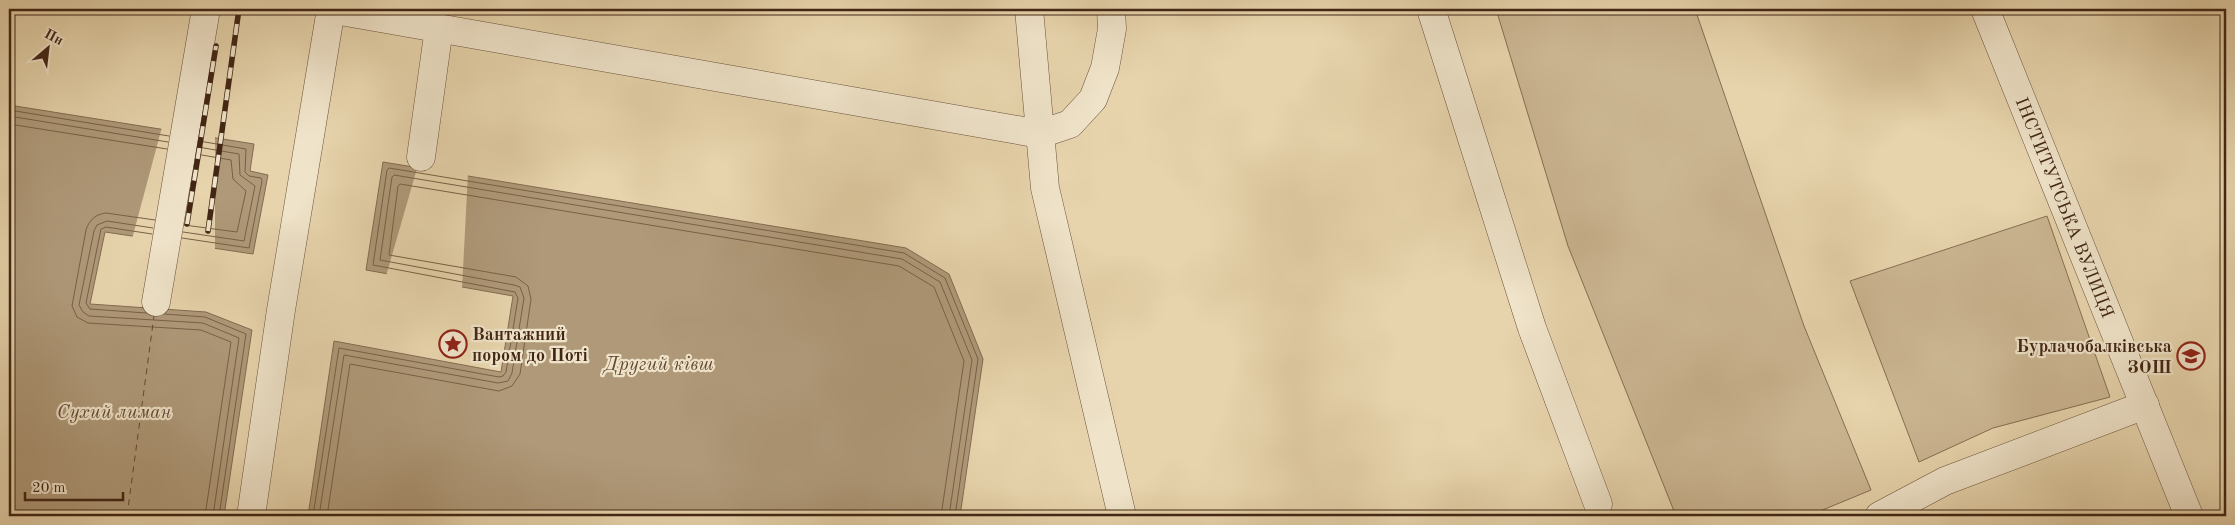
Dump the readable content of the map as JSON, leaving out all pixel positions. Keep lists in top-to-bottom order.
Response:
{
  "streets": {
    "street": ["ІНСТИТУТСЬКА ВУЛИЦЯ"]
  },
  "water": ["Другий ківш", "Сухий лиман"],
  "places": {
    "place": ["Вантажний пором до Поті"],
    "school or university": ["Бурлачобалківська ЗОШ"]
  },
  "scale_bar": "20 m",
  "north": "top right"
}
